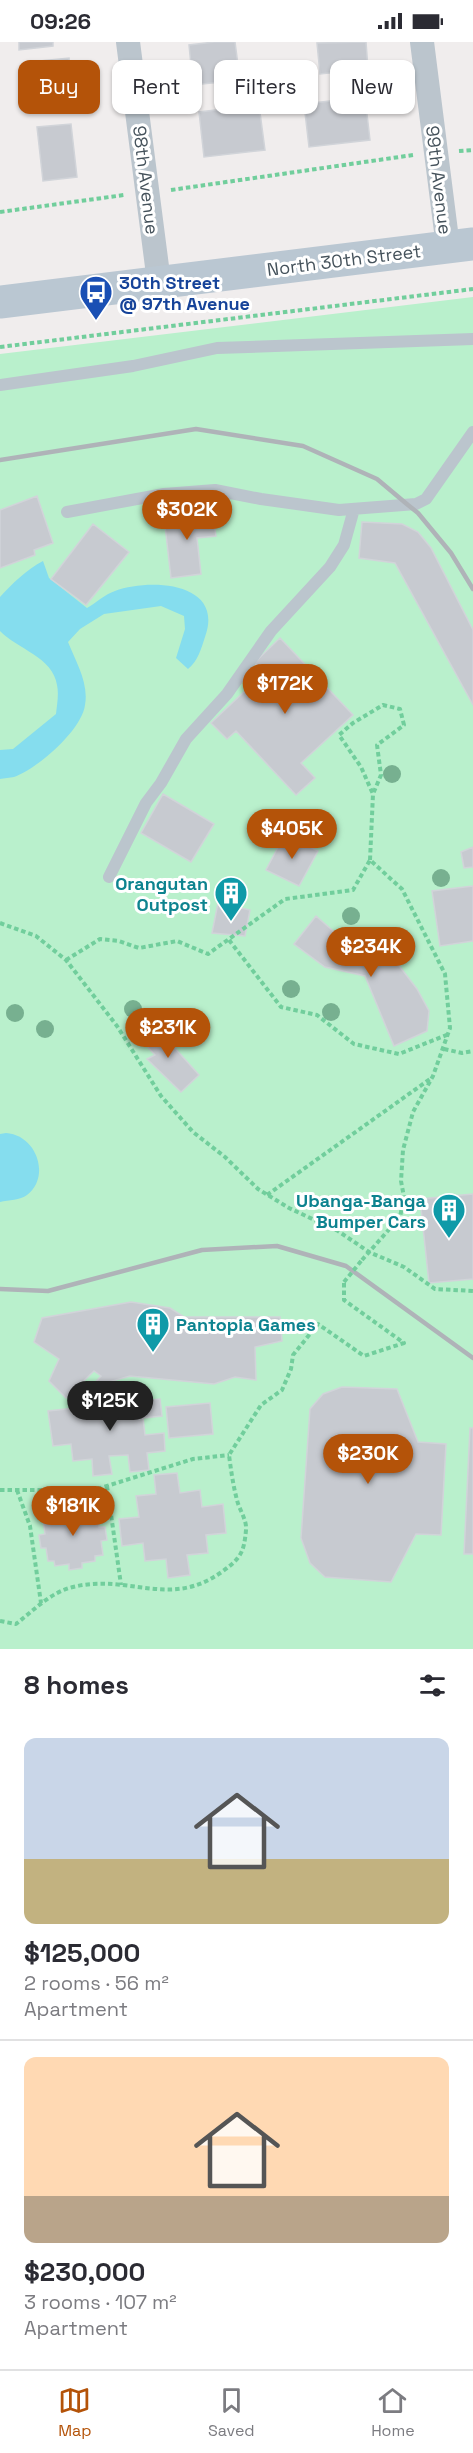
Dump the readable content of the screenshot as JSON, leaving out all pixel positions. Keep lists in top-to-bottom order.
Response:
{
  "streets": {
    "main road": ["North 30th Street"],
    "street": ["98th Avenue", "99th Avenue"]
  },
  "crossings": [
    ["98th Avenue", "North 30th Street"],
    ["99th Avenue", "North 30th Street"]
  ],
  "places": {
    "bus stop": ["30th Street @ 97th Avenue"],
    "building": ["Orangutan Outpost", "Ubanga-Banga Bumper Cars", "Pantopia Games"]
  },
  "page": {
    "status": "09:26",
    "chip": [
      "Buy",
      "Rent",
      "Filters",
      "New"
    ],
    "price": [
      "$302K",
      "$172K",
      "$405K",
      "$234K",
      "$231K",
      "$125K",
      "$230K",
      "$181K"
    ],
    "heading": "8 homes",
    "list": [
      {
        "name": "$125,000",
        "note": "2 rooms · 56 m² · Apartment"
      },
      {
        "name": "$230,000",
        "note": "3 rooms · 107 m² · Apartment"
      }
    ],
    "tabs": ["Map", "Saved", "Home"]
  }
}
